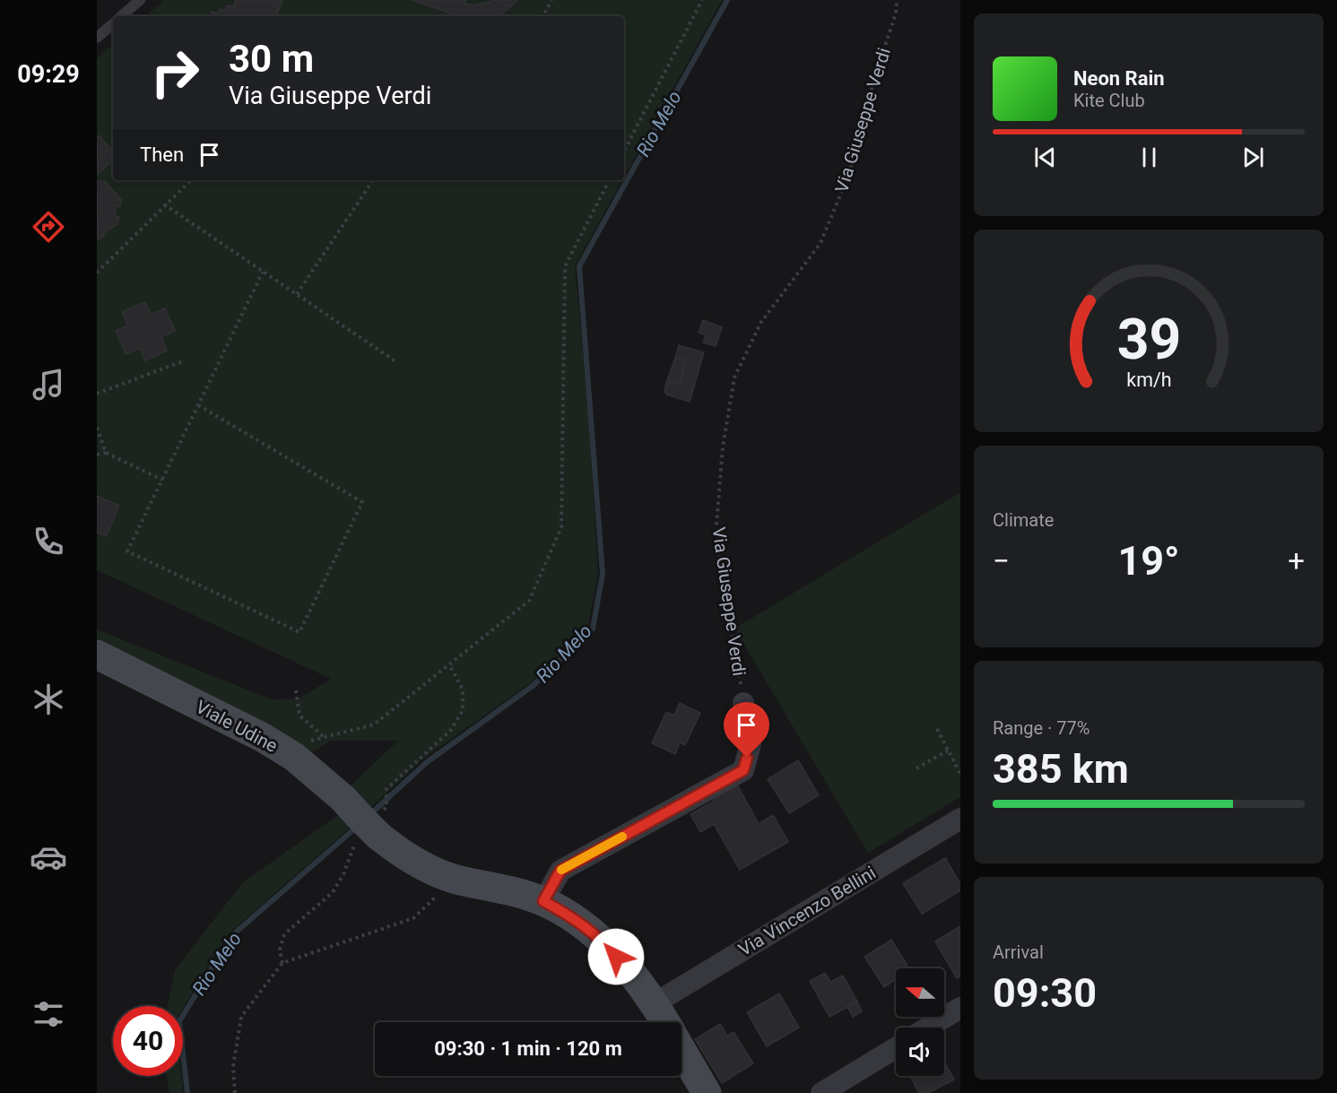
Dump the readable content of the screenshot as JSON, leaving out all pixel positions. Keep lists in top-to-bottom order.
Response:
{
  "streets": {
    "street": ["Viale Udine", "Via Vincenzo Bellini"],
    "path": ["Via Giuseppe Verdi"]
  },
  "crossings": [
    ["Viale Udine", "Via Vincenzo Bellini"]
  ],
  "water": ["Rio Melo"],
  "north": "left",
  "page": {
    "tabs": "09:29",
    "turn": ["30 m", "Via Giuseppe Verdi"],
    "song": ["Neon Rain", "Kite Club"],
    "then": "Then",
    "tile": [
      "Climate",
      ["Range · 77%", "385 km"],
      ["Arrival", "09:30"]
    ],
    "heat": ["−", "19°", "+"],
    "limit": "40",
    "trip": "09:30 · 1 min · 120 m",
    "gauge": ["39", "km/h"]
  }
}
